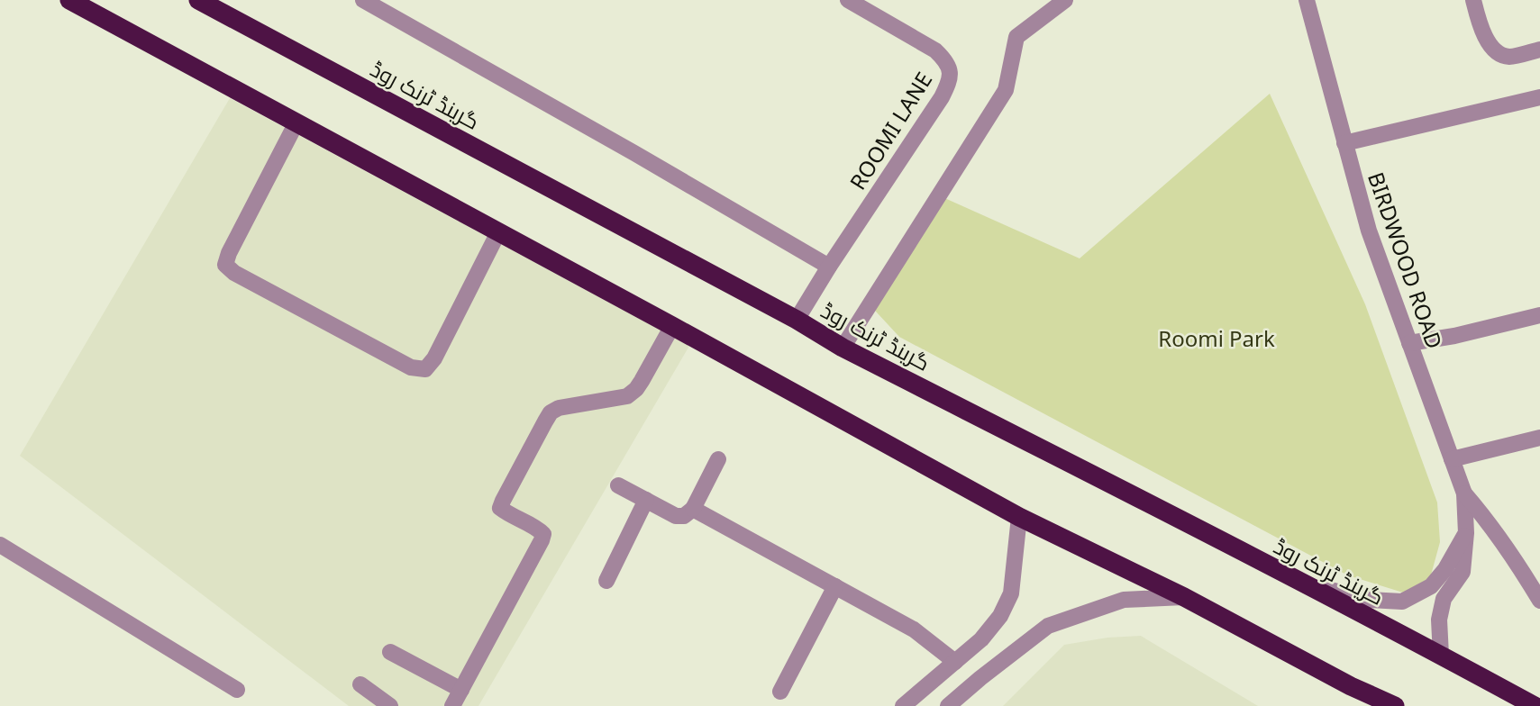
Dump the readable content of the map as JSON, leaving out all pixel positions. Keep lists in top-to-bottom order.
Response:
{
  "streets": {
    "highway": ["گرینڈ ٹرنک روڈ"],
    "street": ["ROOMI LANE", "BIRDWOOD ROAD"]
  },
  "crossings": [
    ["گرینڈ ٹرنک روڈ", "ROOMI LANE"],
    ["گرینڈ ٹرنک روڈ", "BIRDWOOD ROAD"]
  ],
  "parks": ["Roomi Park"]
}
